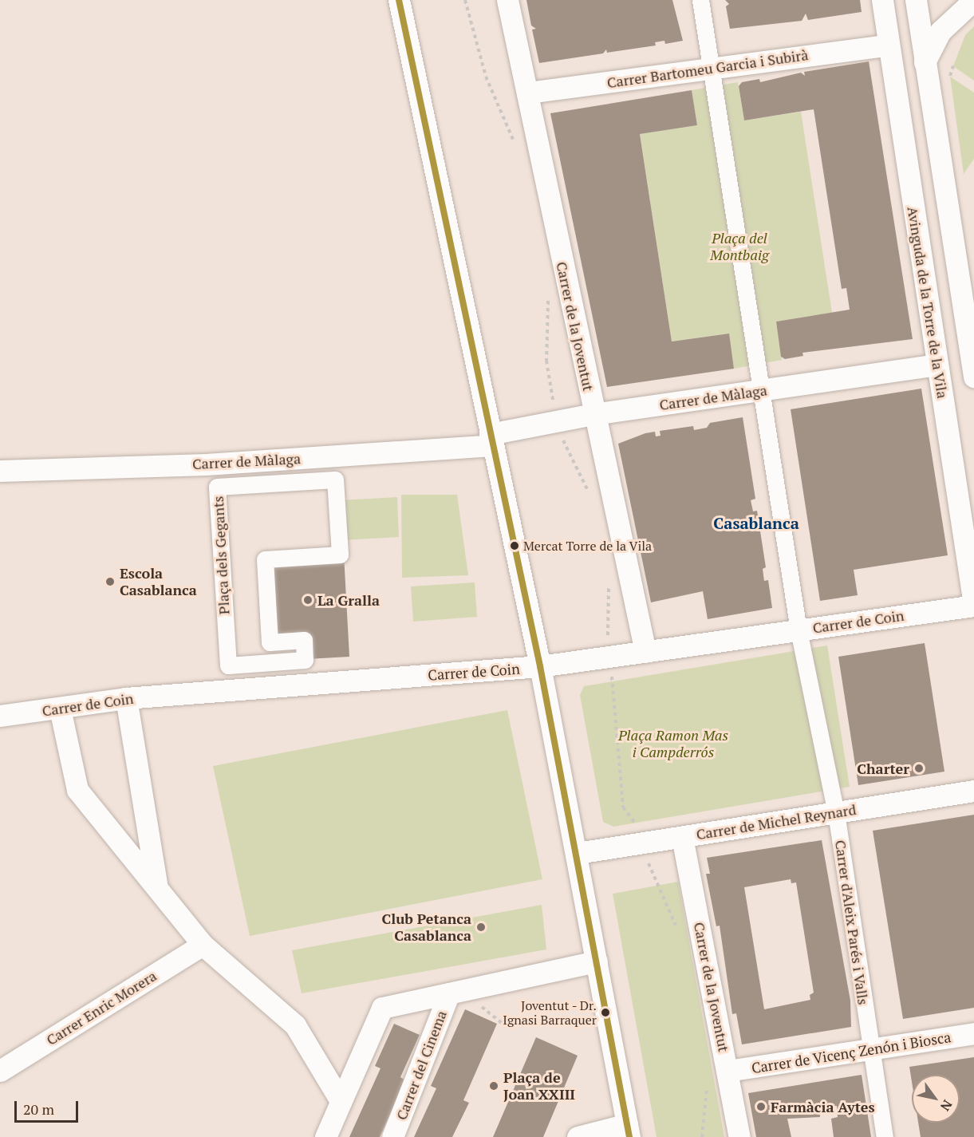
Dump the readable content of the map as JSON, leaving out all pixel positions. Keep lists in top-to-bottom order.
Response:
{
  "streets": {
    "street": [
      "Carrer Bartomeu Garcia i Subirà",
      "Avinguda de la Torre de la Vila",
      "Carrer de la Joventut",
      "Carrer de Màlaga",
      "Plaça dels Gegants",
      "Carrer de Coin",
      "Carrer de Michel Reynard",
      "Carrer d'Aleix Parés i Valls",
      "Carrer Enric Morera",
      "Carrer de Vicenç Zenón i Biosca",
      "Carrer del Cinema"
    ]
  },
  "crossings": [
    ["Carrer Bartomeu Garcia i Subirà", "Avinguda de la Torre de la Vila"],
    ["Carrer Bartomeu Garcia i Subirà", "Carrer de la Joventut"],
    ["Carrer Bartomeu Garcia i Subirà", "Carrer d'Aleix Parés i Valls"],
    ["Avinguda de la Torre de la Vila", "Carrer de Màlaga"],
    ["Avinguda de la Torre de la Vila", "Carrer de Coin"],
    ["Carrer de la Joventut", "Carrer de Màlaga"],
    ["Carrer de la Joventut", "Carrer de Coin"],
    ["Carrer de la Joventut", "Carrer de Michel Reynard"],
    ["Carrer de la Joventut", "Carrer de Vicenç Zenón i Biosca"],
    ["Carrer de Màlaga", "Carrer d'Aleix Parés i Valls"],
    ["Carrer de Coin", "Carrer d'Aleix Parés i Valls"],
    ["Carrer de Michel Reynard", "Carrer d'Aleix Parés i Valls"],
    ["Carrer d'Aleix Parés i Valls", "Carrer de Vicenç Zenón i Biosca"]
  ],
  "districts": ["Casablanca"],
  "parks": ["Plaça del Montbaig", "Plaça Ramon Mas i Campderrós"],
  "places": [
    "Mercat Torre de la Vila",
    "Escola Casablanca",
    "La Gralla",
    "Charter",
    "Club Petanca Casablanca",
    "Joventut - Dr. Ignasi Barraquer",
    "Plaça de Joan XXIII",
    "Farmàcia Aytes"
  ],
  "scale_bar": "20 m",
  "north": "bottom right"
}
